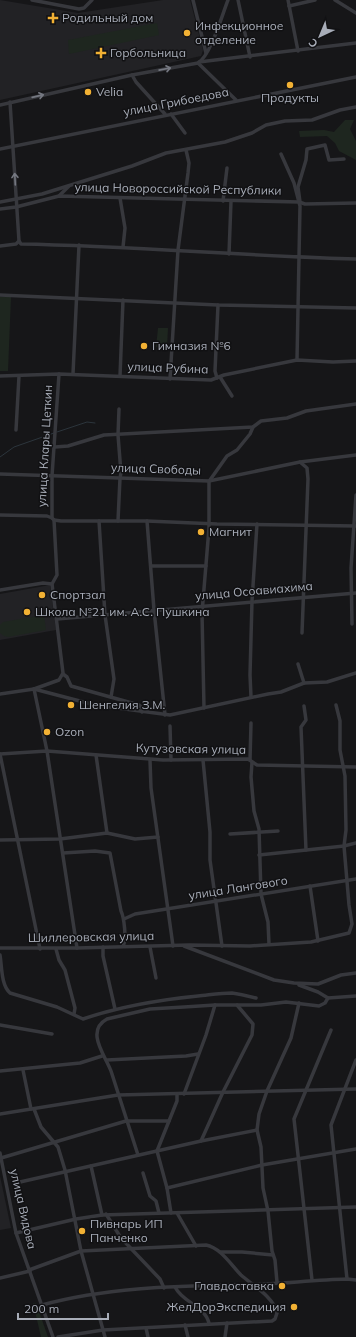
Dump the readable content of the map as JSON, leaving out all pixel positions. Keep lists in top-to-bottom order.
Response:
{
  "streets": {
    "street": [
      "улица Грибоедова",
      "улица Новороссийской Республики",
      "улица Рубина",
      "улица Клары Цеткин",
      "улица Свободы",
      "улица Осоавиахима",
      "Кутузовская улица",
      "улица Лангового",
      "Шиллеровская улица",
      "улица Видова"
    ]
  },
  "crossings": [
    ["улица Рубина", "улица Клары Цеткин"],
    ["улица Клары Цеткин", "улица Свободы"],
    ["улица Клары Цеткин", "улица Осоавиахима"],
    ["улица Лангового", "Шиллеровская улица"]
  ],
  "places": {
    "health": ["Родильный дом", "Горбольница"],
    "other": [
      "Инфекционное отделение",
      "Продукты",
      "Velia",
      "Гимназия №6",
      "Магнит",
      "Спортзал",
      "Школа №21 им. А.С. Пушкина",
      "Шенгелия З.М.",
      "Ozon",
      "Пивнарь ИП Панченко",
      "Главдоставка",
      "ЖелДорЭкспедиция"
    ]
  },
  "scale_bar": "200 m",
  "north": "bottom left"
}
